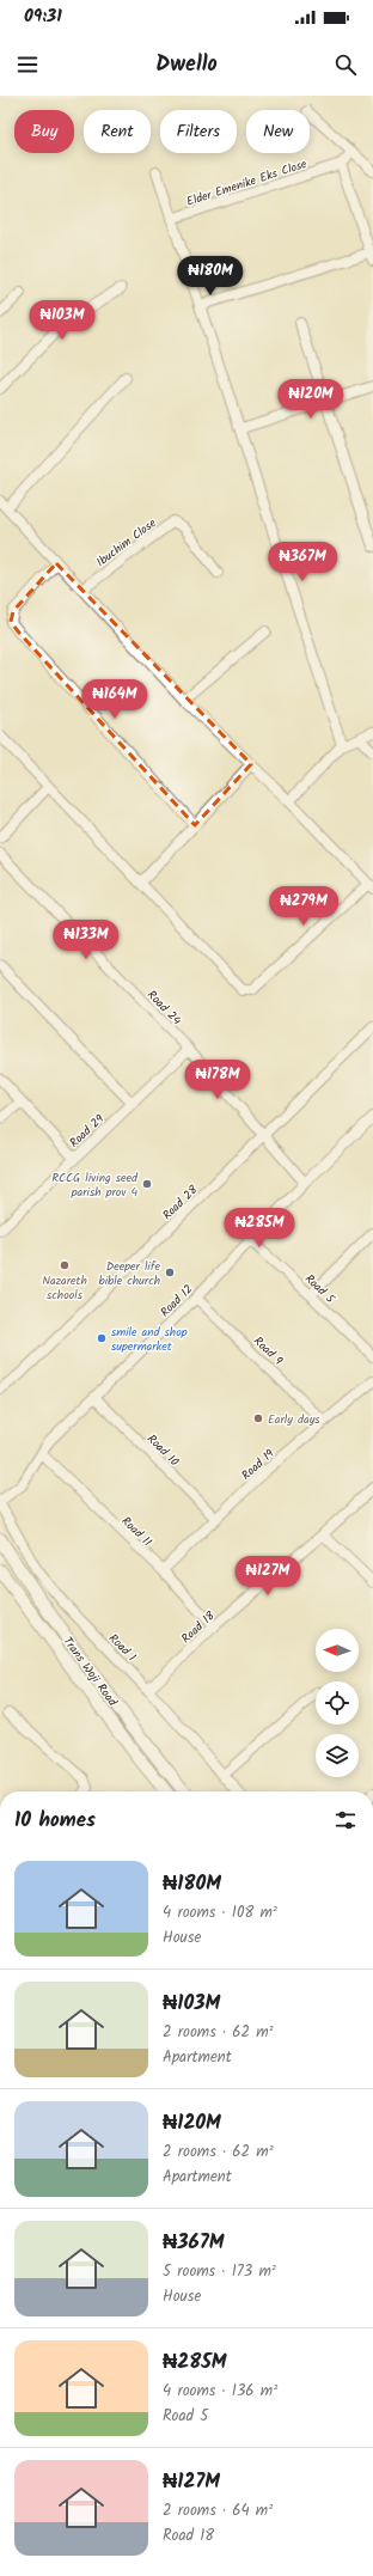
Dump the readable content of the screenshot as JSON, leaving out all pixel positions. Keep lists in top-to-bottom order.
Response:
{
  "streets": {
    "main road": ["Trans Woji Road"],
    "street": [
      "Elder Emenike Eks Close",
      "Ibuchim Close",
      "Road 24",
      "Road 29",
      "Road 28",
      "Road 5",
      "Road 12",
      "Road 9",
      "Road 10",
      "Road 19",
      "Road 11",
      "Road 18",
      "Road 1"
    ]
  },
  "crossings": [
    ["Road 24", "Road 29"],
    ["Road 24", "Road 28"],
    ["Road 24", "Road 12"],
    ["Road 5", "Road 12"],
    ["Road 12", "Road 9"],
    ["Road 12", "Road 10"],
    ["Road 12", "Road 11"],
    ["Road 9", "Road 19"],
    ["Road 10", "Road 19"],
    ["Road 19", "Road 11"],
    ["Road 11", "Road 18"],
    ["Road 18", "Road 1"]
  ],
  "places": [
    "RCCG living seed parish prov 4",
    "Nazareth schools",
    "Deeper life bible church",
    "smile and shop supermarket",
    "Early days"
  ],
  "north": "left",
  "page": {
    "status": "09:31",
    "header": "Dwello",
    "chip": [
      "Buy",
      "Rent",
      "Filters",
      "New"
    ],
    "price": [
      "₦180M",
      "₦103M",
      "₦120M",
      "₦367M",
      "₦164M",
      "₦279M",
      "₦133M",
      "₦178M",
      "₦285M",
      "₦127M"
    ],
    "heading": "10 homes",
    "list": [
      {
        "name": "₦180M",
        "note": "4 rooms · 108 m² · House"
      },
      {
        "name": "₦103M",
        "note": "2 rooms · 62 m² · Apartment"
      },
      {
        "name": "₦120M",
        "note": "2 rooms · 62 m² · Apartment"
      },
      {
        "name": "₦367M",
        "note": "5 rooms · 173 m² · House"
      },
      {
        "name": "₦285M",
        "note": "4 rooms · 136 m² · Road 5"
      },
      {
        "name": "₦127M",
        "note": "2 rooms · 64 m² · Road 18"
      }
    ]
  }
}
